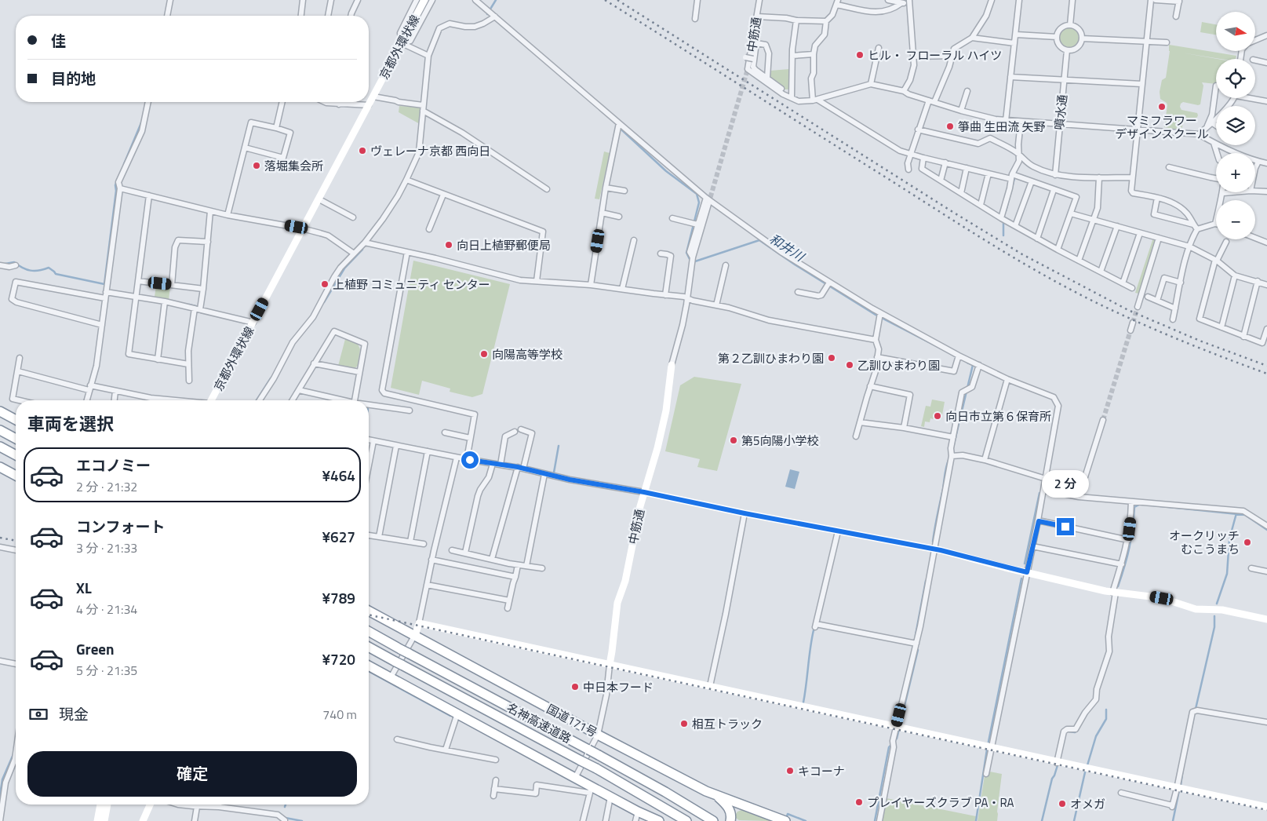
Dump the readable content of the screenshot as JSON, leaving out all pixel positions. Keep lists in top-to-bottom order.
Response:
{
  "streets": {
    "highway": ["国道171号", "名神高速道路"],
    "street": ["中筋通", "京都外環状線", "噴水通"]
  },
  "crossings": [
    ["中筋通", "国道171号"]
  ],
  "water": ["和井川"],
  "places": [
    "ヒル・ フローラル ハイツ",
    "マミフラワー デザインスクール",
    "箏曲 生田流 矢野",
    "ヴェレーナ京都 西向日",
    "落堀集会所",
    "向日上植野郵便局",
    "上植野 コミュニティ センター",
    "向陽高等学校",
    "第２乙訓ひまわり園",
    "乙訓ひまわり園",
    "向日市立第６保育所",
    "第5向陽小学校",
    "オークリッチ むこうまち",
    "中日本フード",
    "相互トラック",
    "キコーナ",
    "プレイヤーズクラブ PA・RA",
    "オメガ"
  ],
  "north": "right",
  "page": {
    "map_buttons": ["+", "−"],
    "banner": ["佳", "目的地"],
    "heading": "車両を選択",
    "list": [
      {
        "name": "エコノミー",
        "note": "2 分 · 21:32",
        "value": "¥464"
      },
      {
        "name": "コンフォート",
        "note": "3 分 · 21:33",
        "value": "¥627"
      },
      {
        "name": "XL",
        "note": "4 分 · 21:34",
        "value": "¥789"
      },
      {
        "name": "Green",
        "note": "5 分 · 21:35",
        "value": "¥720"
      }
    ],
    "bubble": "2 分",
    "pay": ["現金", "740 m"],
    "buttons": "確定"
  }
}
